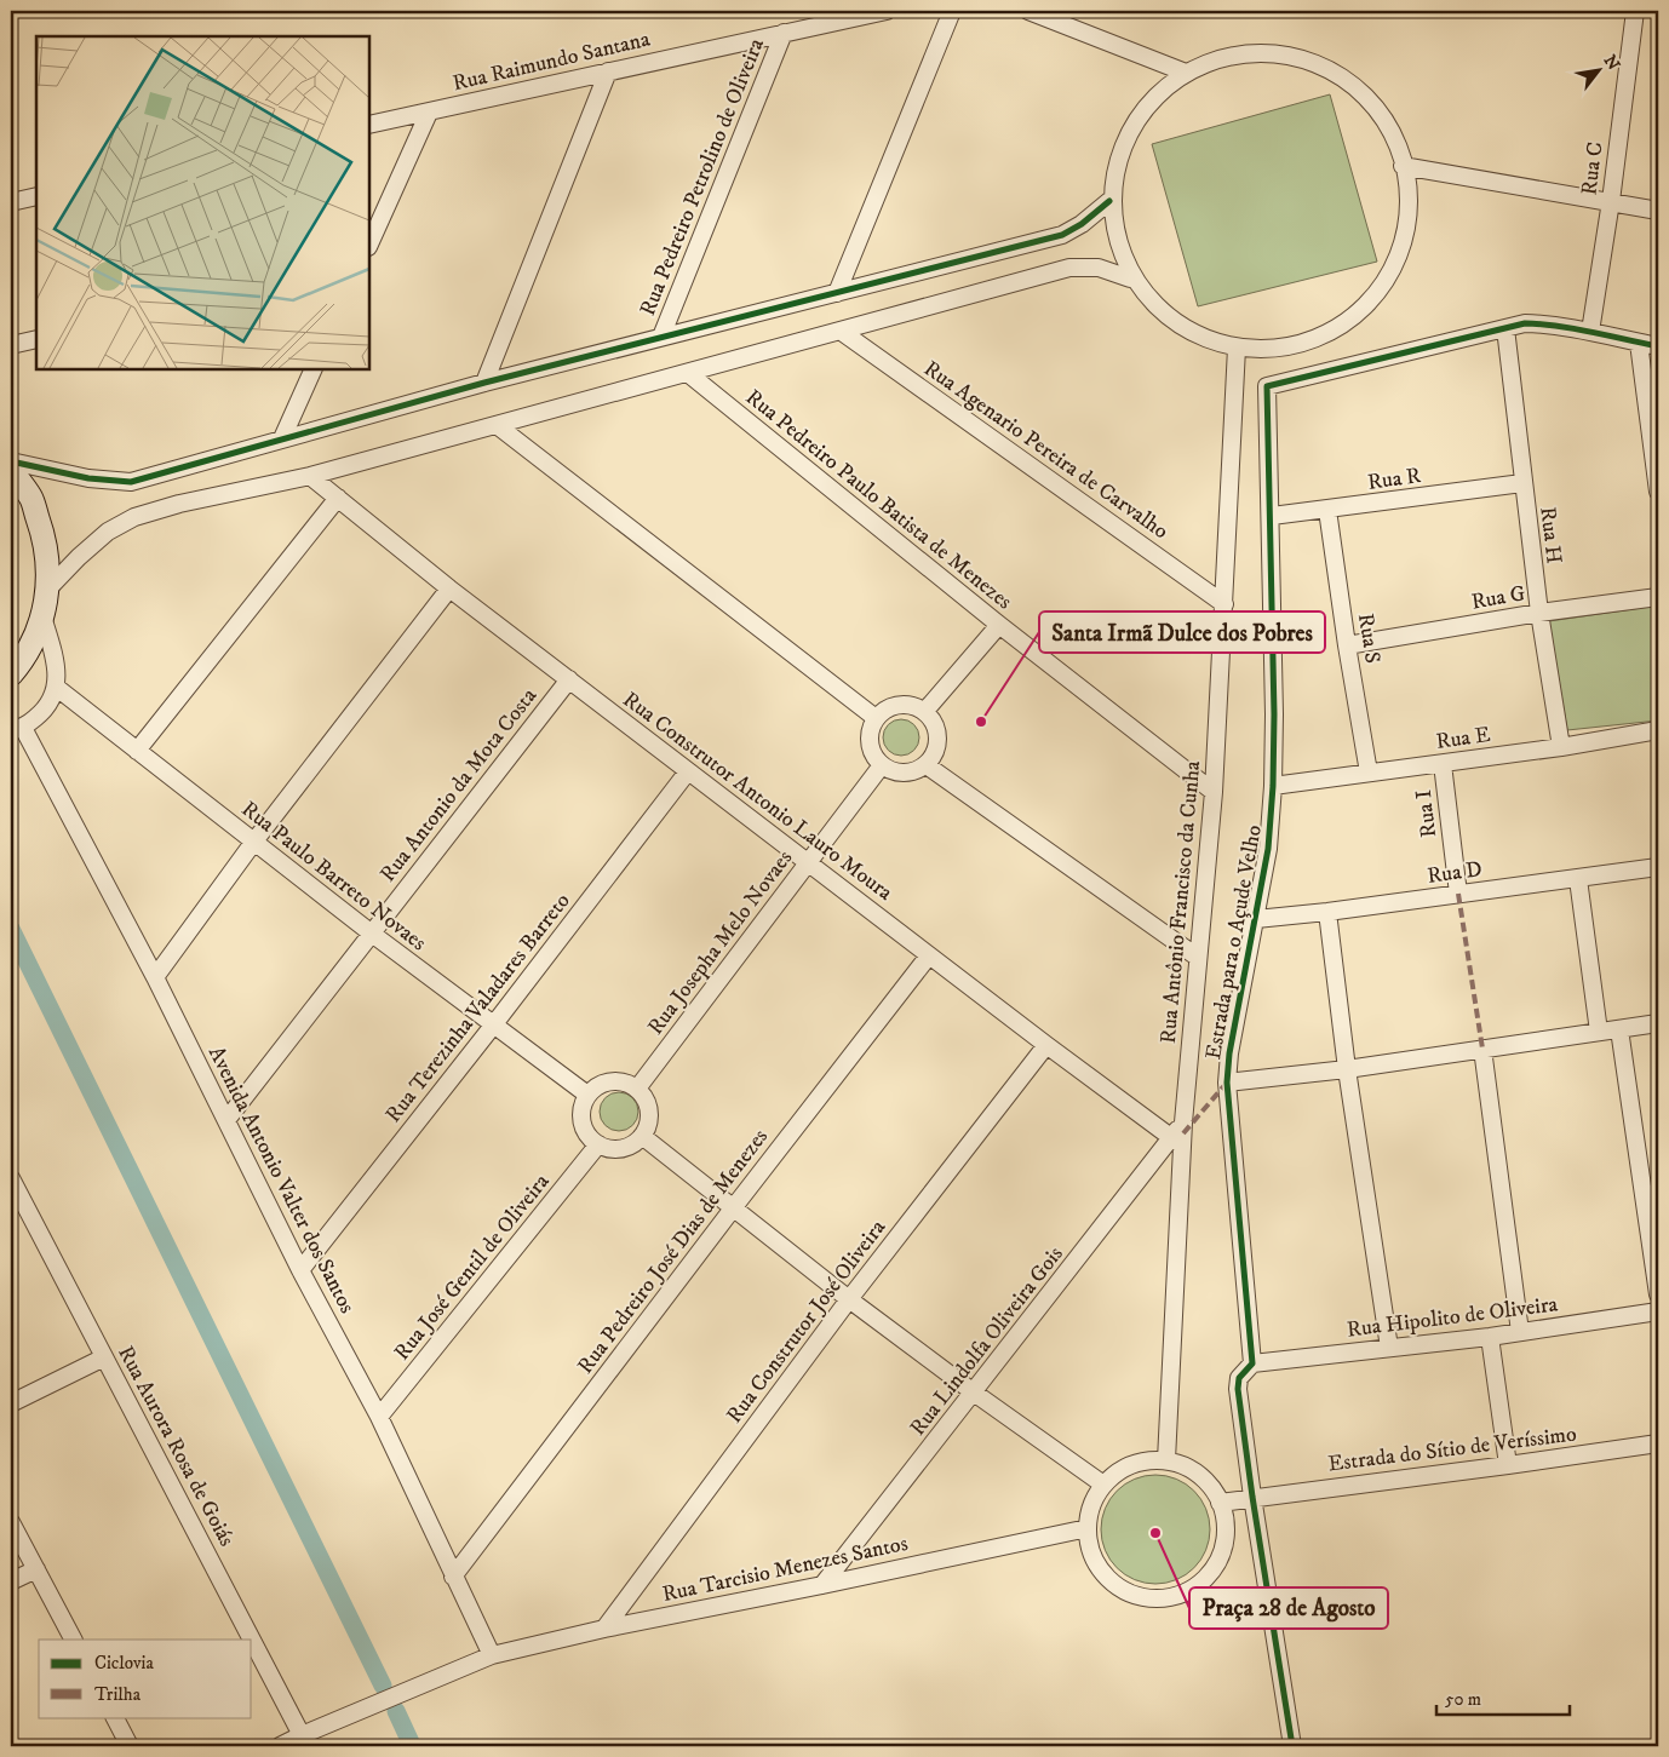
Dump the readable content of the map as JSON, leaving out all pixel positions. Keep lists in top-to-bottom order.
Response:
{
  "streets": {
    "street": [
      "Rua Raimundo Santana",
      "Rua C",
      "Rua Pedreiro Petrolino de Oliveira",
      "Rua Agenario Pereira de Carvalho",
      "Rua R",
      "Rua Pedreiro Paulo Batista de Menezes",
      "Rua H",
      "Rua G",
      "Rua S",
      "Rua E",
      "Rua Antonio da Mota Costa",
      "Rua Construtor Antonio Lauro Moura",
      "Rua I",
      "Rua D",
      "Rua Paulo Barreto Novaes",
      "Rua Antônio Francisco da Cunha",
      "Rua Josepha Melo Novaes",
      "Estrada para o Açude Velho",
      "Rua Terezinha Valadares Barreto",
      "Avenida Antonio Valter dos Santos",
      "Rua Pedreiro José Dias de Menezes",
      "Rua José Gentil de Oliveira",
      "Rua Hipolito de Oliveira",
      "Rua Construtor José Oliveira",
      "Rua Lindolfa Oliveira Gois",
      "Rua Aurora Rosa de Goiás",
      "Estrada do Sítio de Veríssimo",
      "Rua Tarcisio Menezes Santos"
    ]
  },
  "crossings": [
    ["Rua Raimundo Santana", "Rua Pedreiro Petrolino de Oliveira"],
    ["Rua Agenario Pereira de Carvalho", "Rua Antônio Francisco da Cunha"],
    ["Rua R", "Rua H"],
    ["Rua R", "Rua S"],
    ["Rua R", "Estrada para o Açude Velho"],
    ["Rua Pedreiro Paulo Batista de Menezes", "Rua Antônio Francisco da Cunha"],
    ["Rua H", "Rua G"],
    ["Rua H", "Rua E"],
    ["Rua H", "Estrada para o Açude Velho"],
    ["Rua G", "Rua S"],
    ["Rua S", "Rua E"],
    ["Rua E", "Rua I"],
    ["Rua E", "Estrada para o Açude Velho"],
    ["Rua Antonio da Mota Costa", "Rua Construtor Antonio Lauro Moura"],
    ["Rua Antonio da Mota Costa", "Rua Paulo Barreto Novaes"],
    ["Rua Antonio da Mota Costa", "Avenida Antonio Valter dos Santos"],
    ["Rua Construtor Antonio Lauro Moura", "Rua Antônio Francisco da Cunha"],
    ["Rua Construtor Antonio Lauro Moura", "Rua Josepha Melo Novaes"],
    ["Rua Construtor Antonio Lauro Moura", "Rua Terezinha Valadares Barreto"],
    ["Rua Construtor Antonio Lauro Moura", "Rua Pedreiro José Dias de Menezes"],
    ["Rua Construtor Antonio Lauro Moura", "Rua Construtor José Oliveira"],
    ["Rua Construtor Antonio Lauro Moura", "Rua Lindolfa Oliveira Gois"],
    ["Rua I", "Rua D"],
    ["Rua D", "Estrada para o Açude Velho"],
    ["Rua Paulo Barreto Novaes", "Rua Josepha Melo Novaes"],
    ["Rua Paulo Barreto Novaes", "Rua Terezinha Valadares Barreto"],
    ["Rua Paulo Barreto Novaes", "Rua José Gentil de Oliveira"],
    ["Rua Antônio Francisco da Cunha", "Rua Lindolfa Oliveira Gois"],
    ["Rua Antônio Francisco da Cunha", "Estrada do Sítio de Veríssimo"],
    ["Rua Antônio Francisco da Cunha", "Rua Tarcisio Menezes Santos"],
    ["Rua Josepha Melo Novaes", "Rua José Gentil de Oliveira"],
    ["Estrada para o Açude Velho", "Rua Hipolito de Oliveira"],
    ["Rua Terezinha Valadares Barreto", "Avenida Antonio Valter dos Santos"],
    ["Avenida Antonio Valter dos Santos", "Rua Pedreiro José Dias de Menezes"],
    ["Avenida Antonio Valter dos Santos", "Rua José Gentil de Oliveira"],
    ["Avenida Antonio Valter dos Santos", "Rua Tarcisio Menezes Santos"],
    ["Rua Construtor José Oliveira", "Rua Tarcisio Menezes Santos"],
    ["Rua Lindolfa Oliveira Gois", "Rua Tarcisio Menezes Santos"],
    ["Rua Aurora Rosa de Goiás", "Rua Tarcisio Menezes Santos"],
    ["Estrada do Sítio de Veríssimo", "Rua Tarcisio Menezes Santos"]
  ],
  "places": ["Santa Irmã Dulce dos Pobres", "Praça 28 de Agosto"],
  "legend": ["Ciclovia", "Trilha"],
  "scale_bar": "50 m",
  "north": "top right"
}
